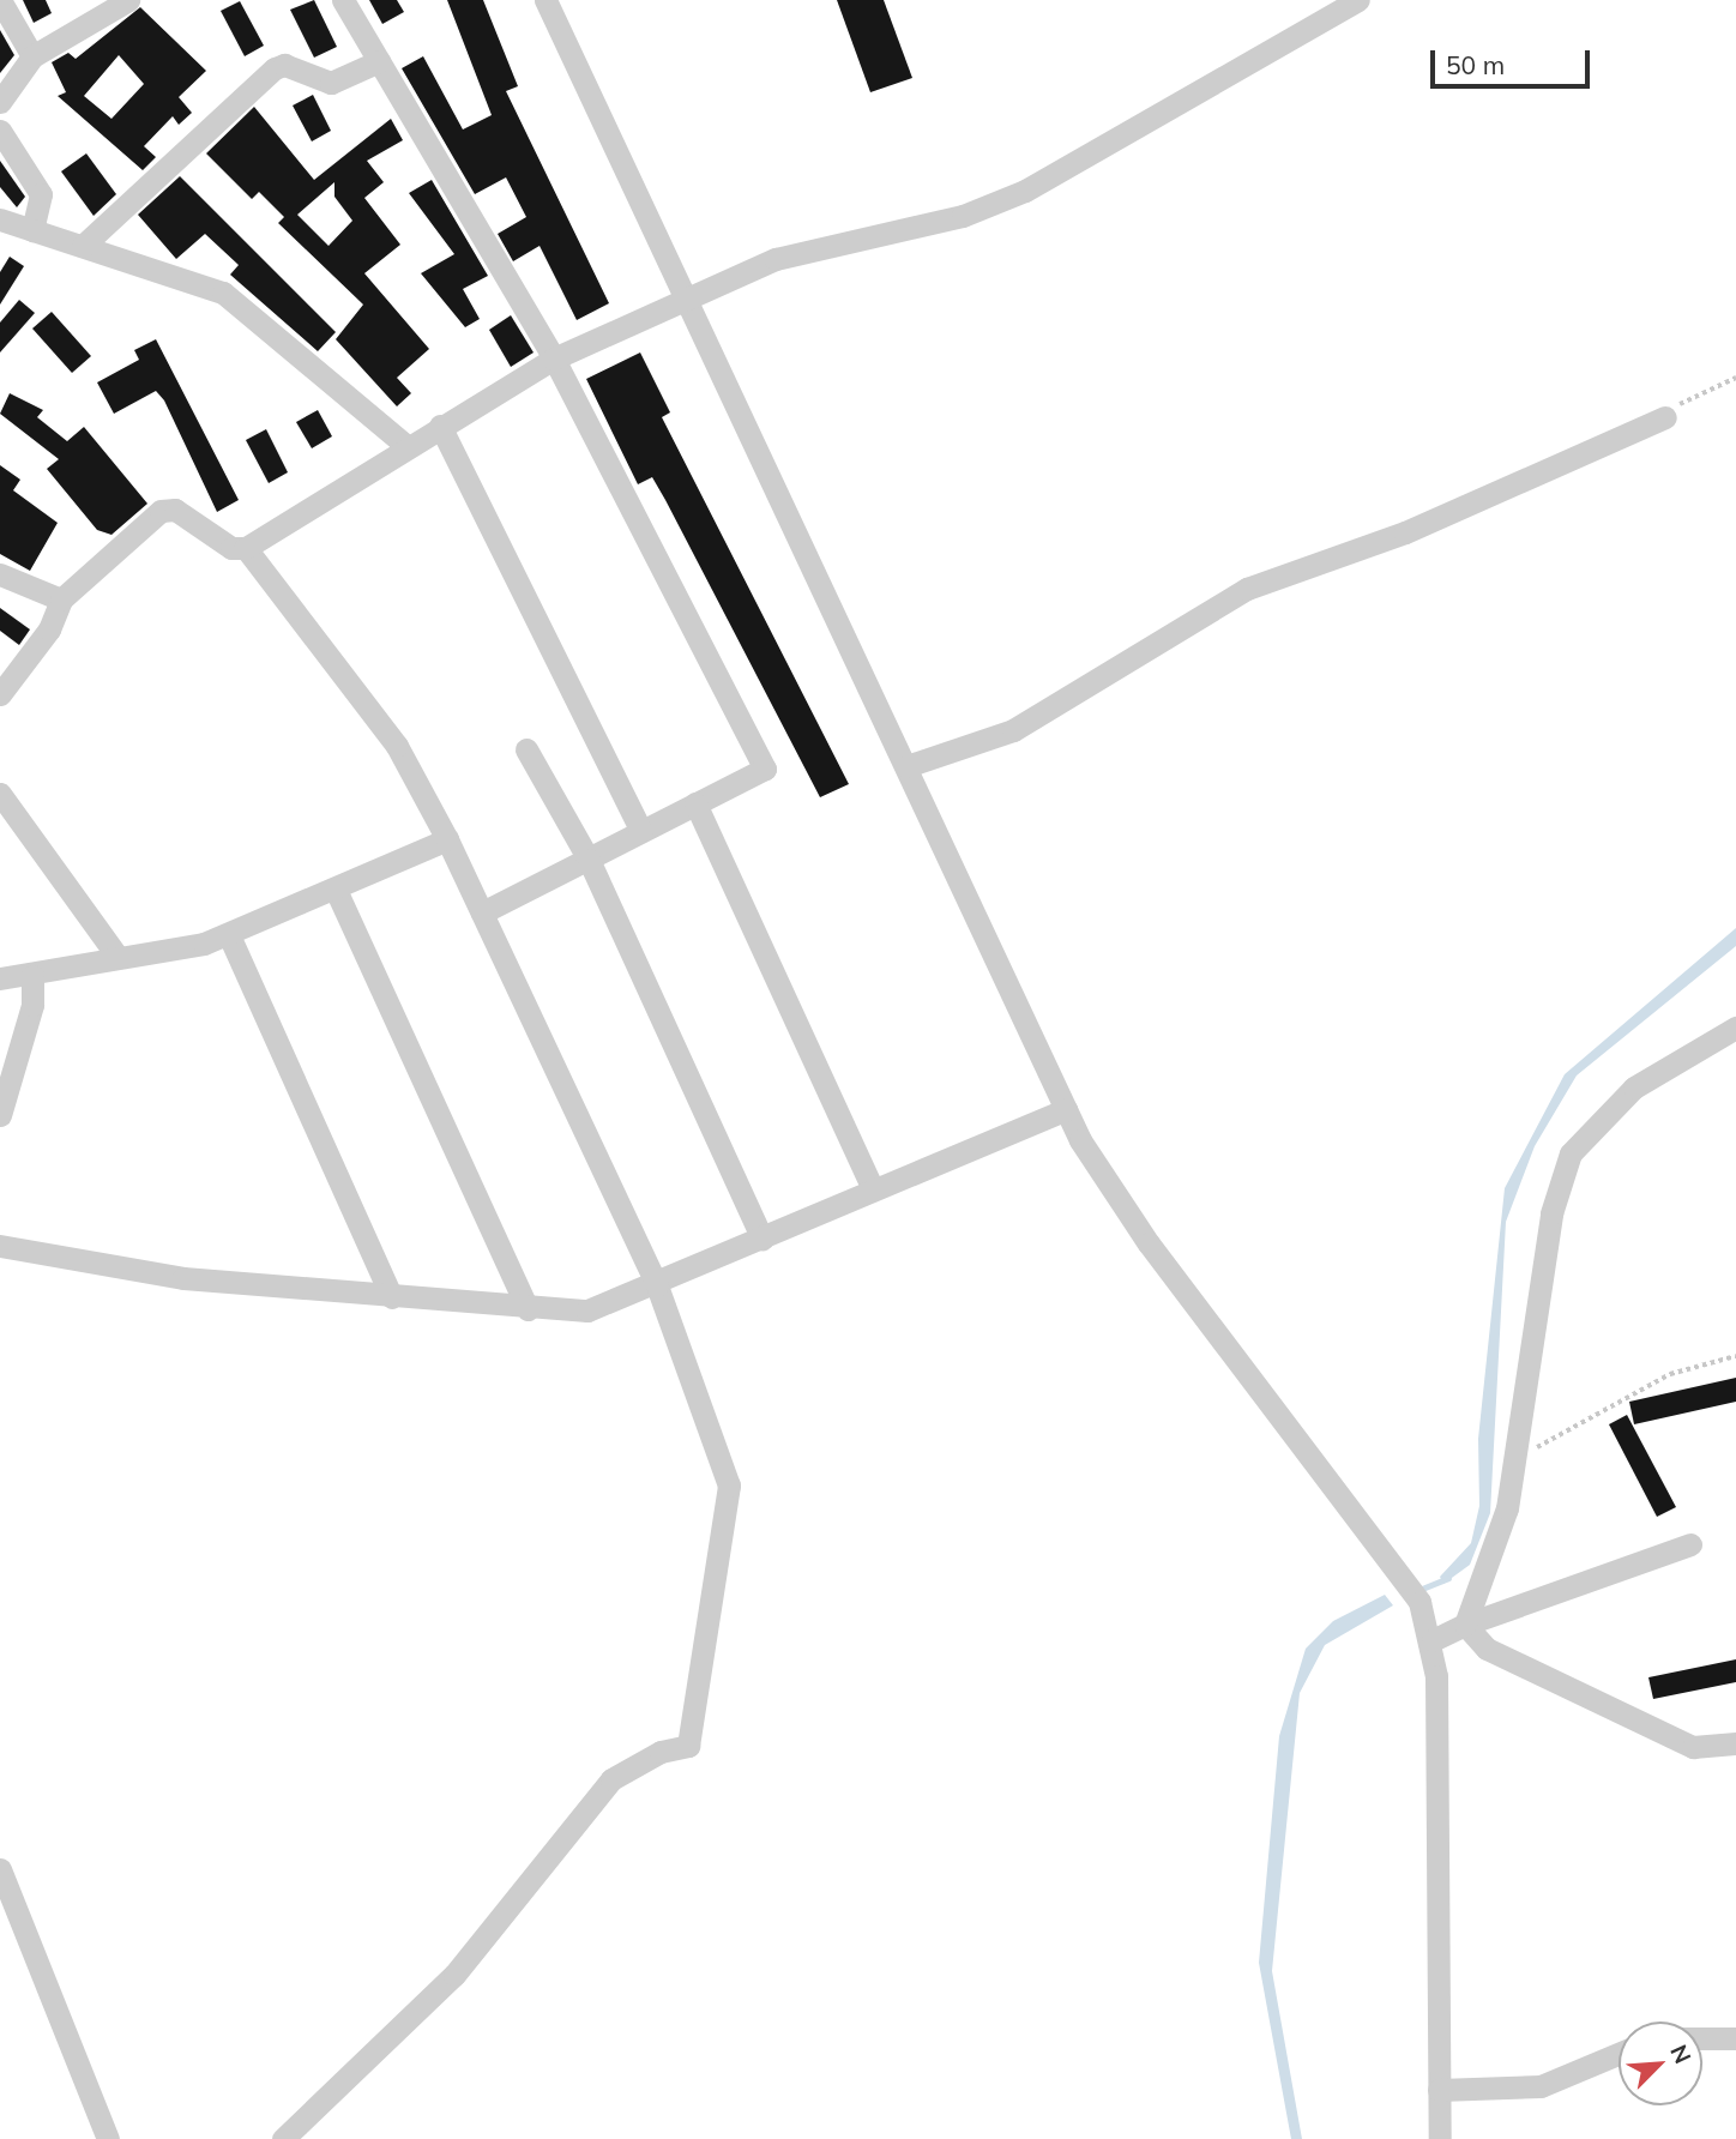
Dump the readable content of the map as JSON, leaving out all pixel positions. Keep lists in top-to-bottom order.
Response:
{
  "scale_bar": "50 m",
  "north": "top right"
}
